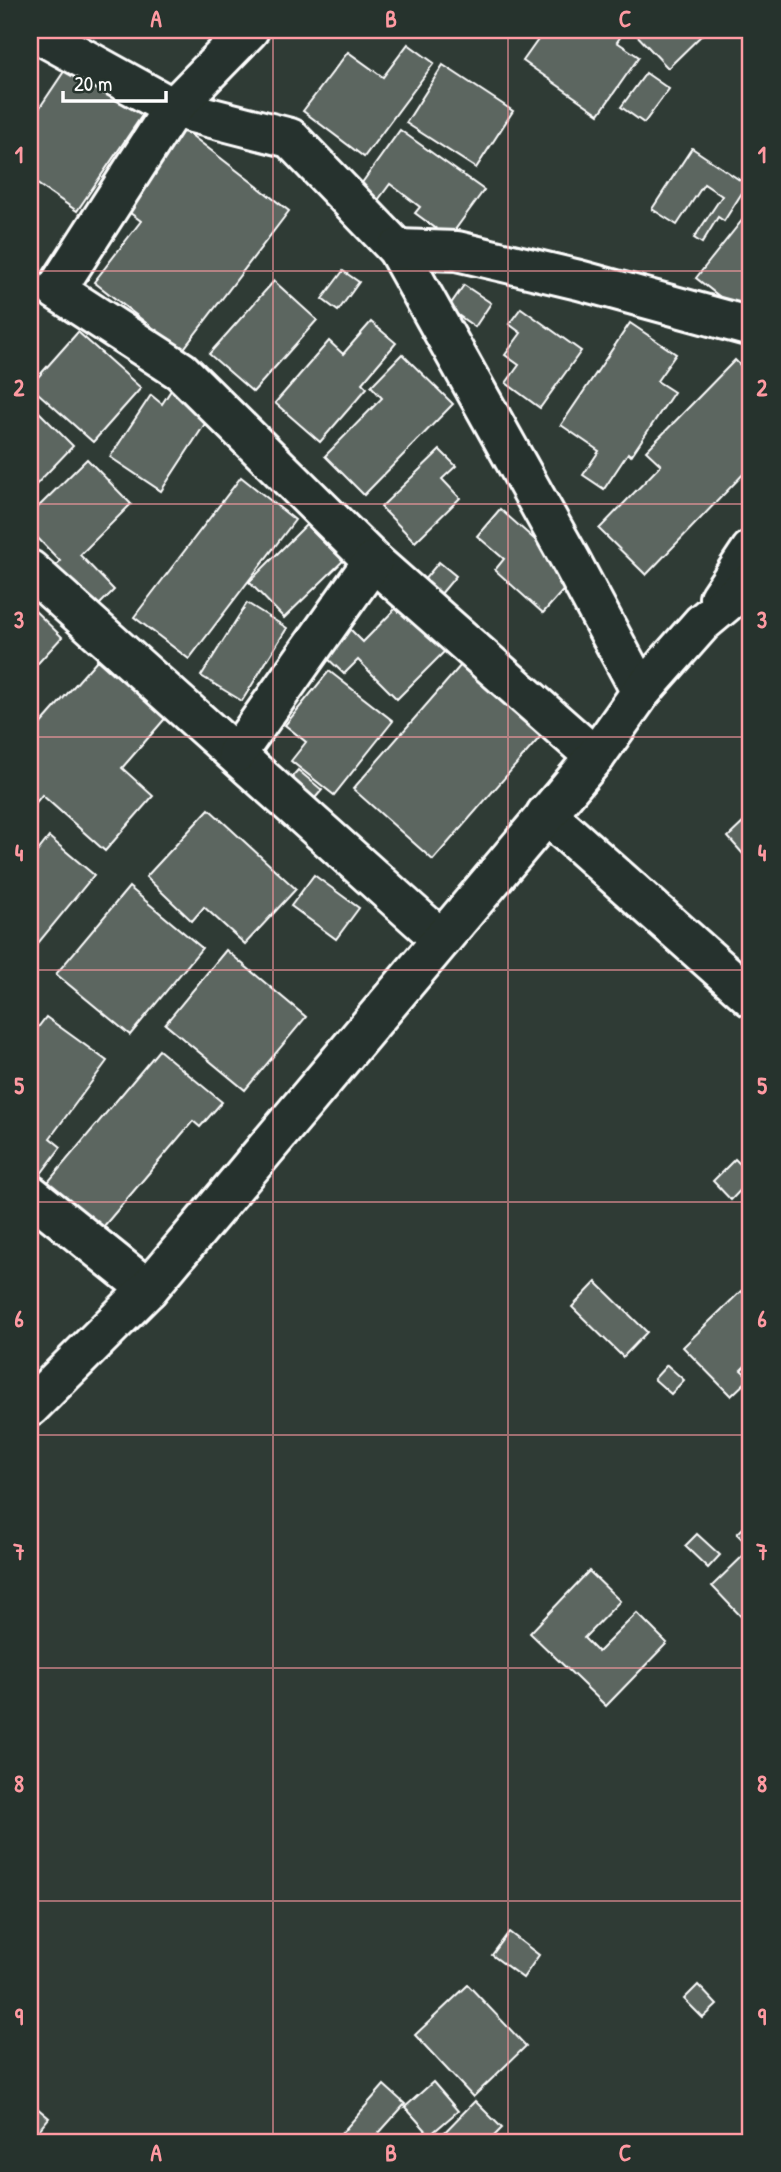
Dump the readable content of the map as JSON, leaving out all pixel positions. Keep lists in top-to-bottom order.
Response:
{
  "scale_bar": "20 m",
  "grid": {
    "columns": ["A", "B", "C"],
    "rows": [
      "1",
      "2",
      "3",
      "4",
      "5",
      "6",
      "7",
      "8",
      "9"
    ]
  }
}
